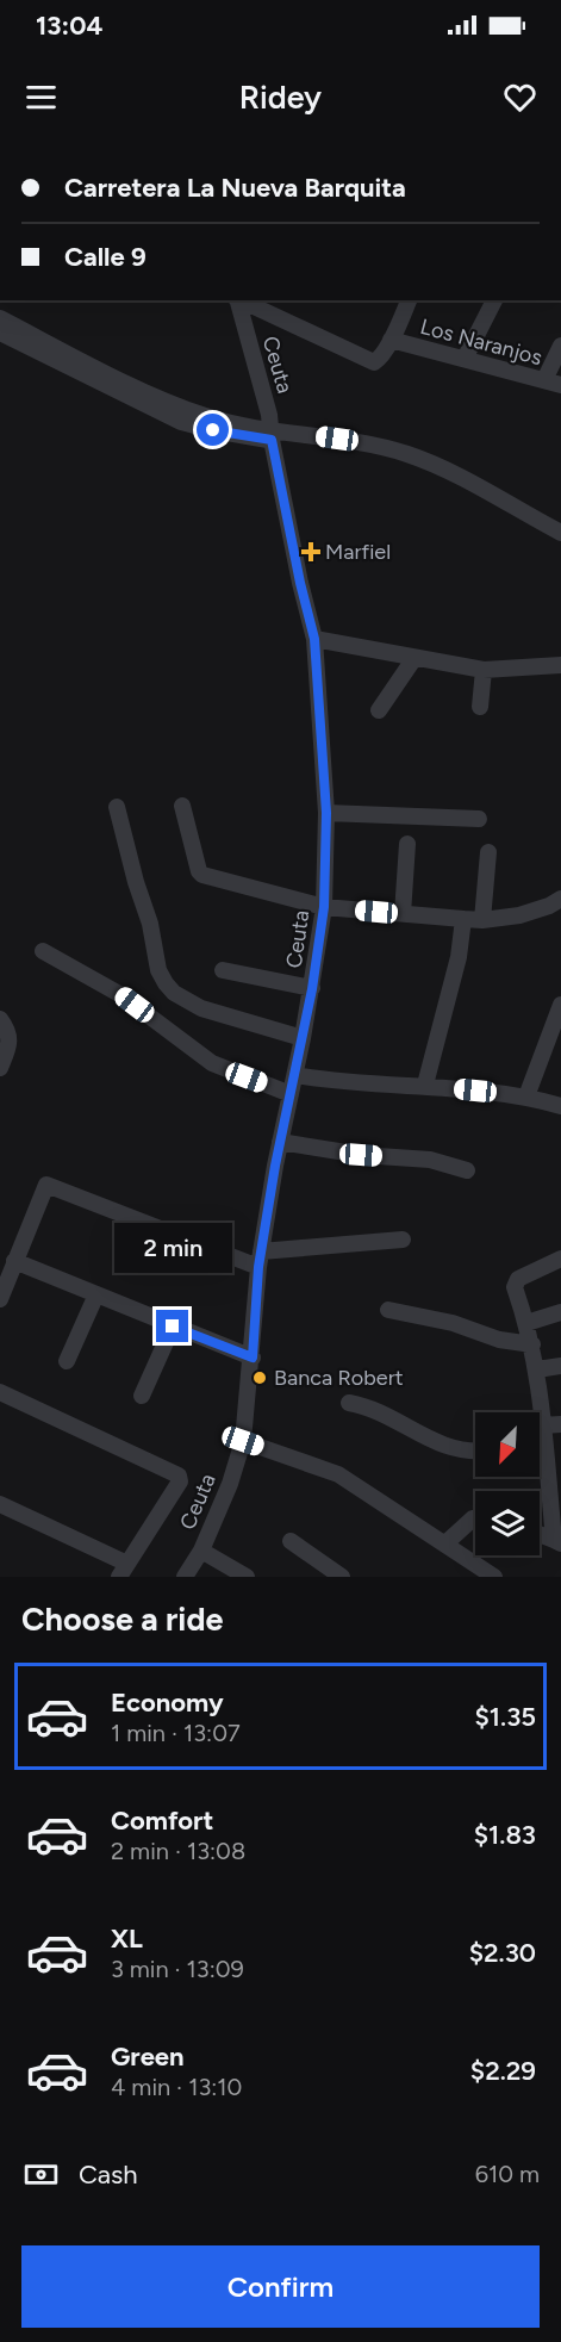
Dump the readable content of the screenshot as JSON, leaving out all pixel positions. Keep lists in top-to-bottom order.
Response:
{
  "streets": {
    "street": ["Los Naranjos", "Ceuta"]
  },
  "places": {
    "health": ["Marfiel"],
    "other": ["Banca Robert"]
  },
  "north": "bottom left",
  "page": {
    "status": "13:04",
    "header": "Ridey",
    "banner": ["Carretera La Nueva Barquita", "Calle 9"],
    "bubble": "2 min",
    "heading": "Choose a ride",
    "list": [
      {
        "name": "Economy",
        "note": "1 min · 13:07",
        "value": "$1.35"
      },
      {
        "name": "Comfort",
        "note": "2 min · 13:08",
        "value": "$1.83"
      },
      {
        "name": "XL",
        "note": "3 min · 13:09",
        "value": "$2.30"
      },
      {
        "name": "Green",
        "note": "4 min · 13:10",
        "value": "$2.29"
      }
    ],
    "pay": ["Cash", "610 m"],
    "buttons": "Confirm"
  }
}
